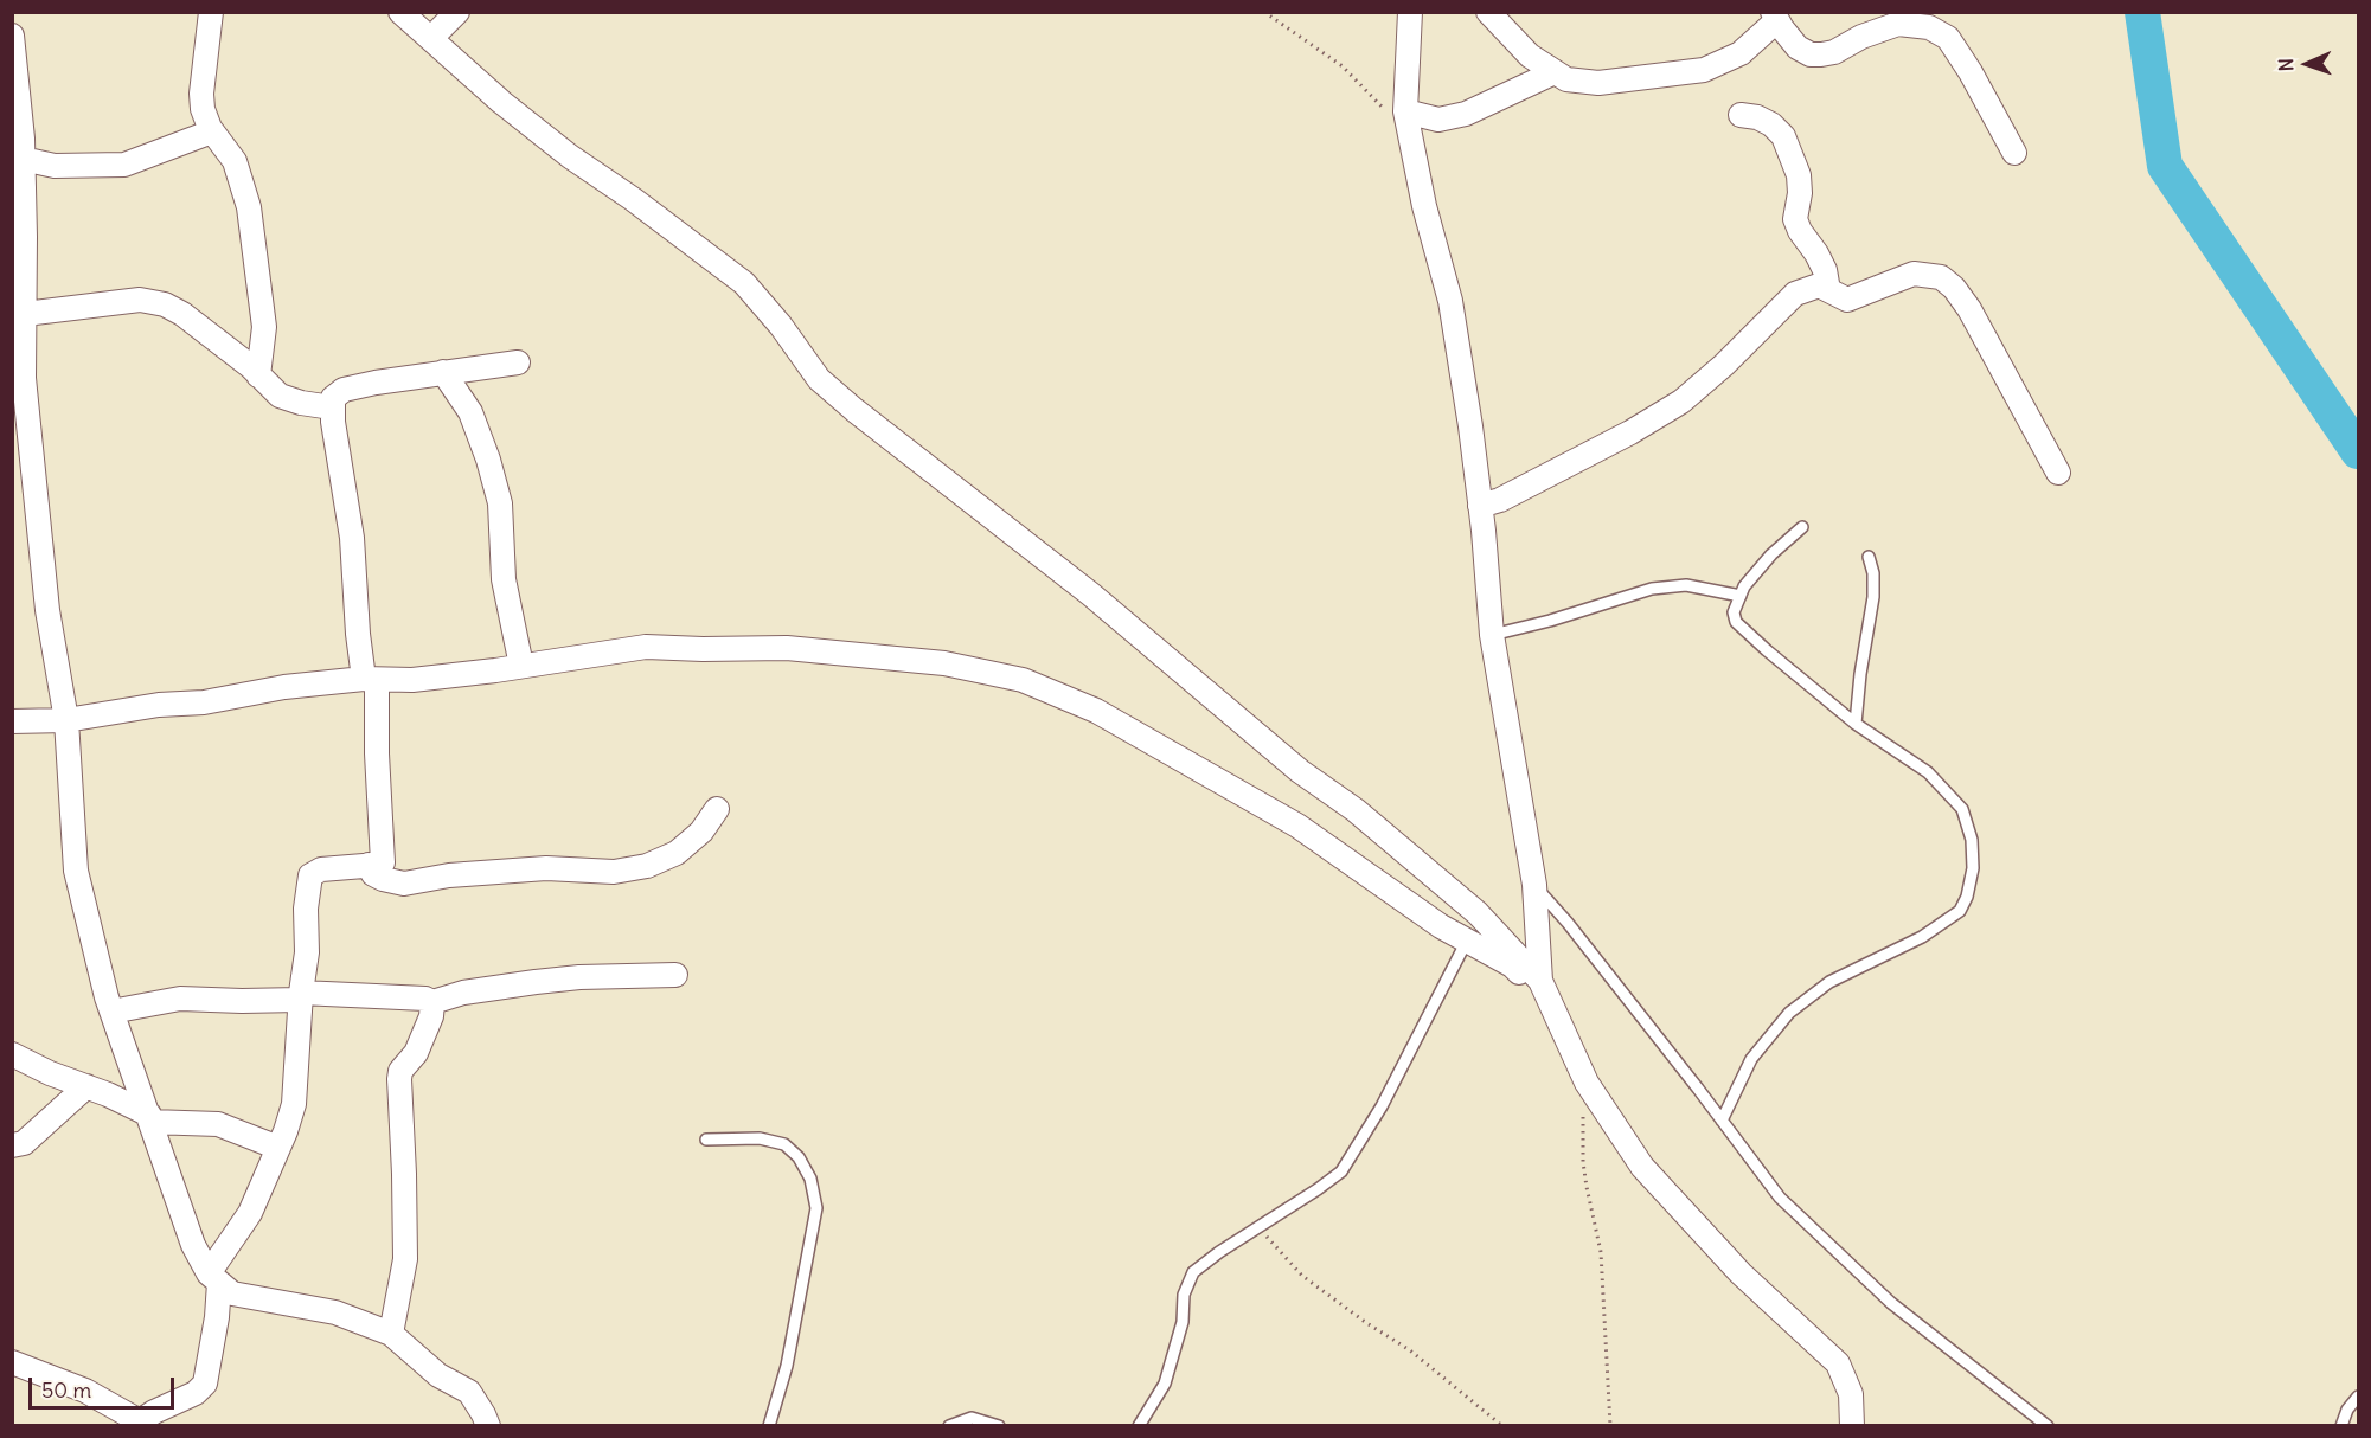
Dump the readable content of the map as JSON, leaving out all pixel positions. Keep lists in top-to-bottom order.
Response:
{
  "scale_bar": "50 m",
  "north": "left"
}
